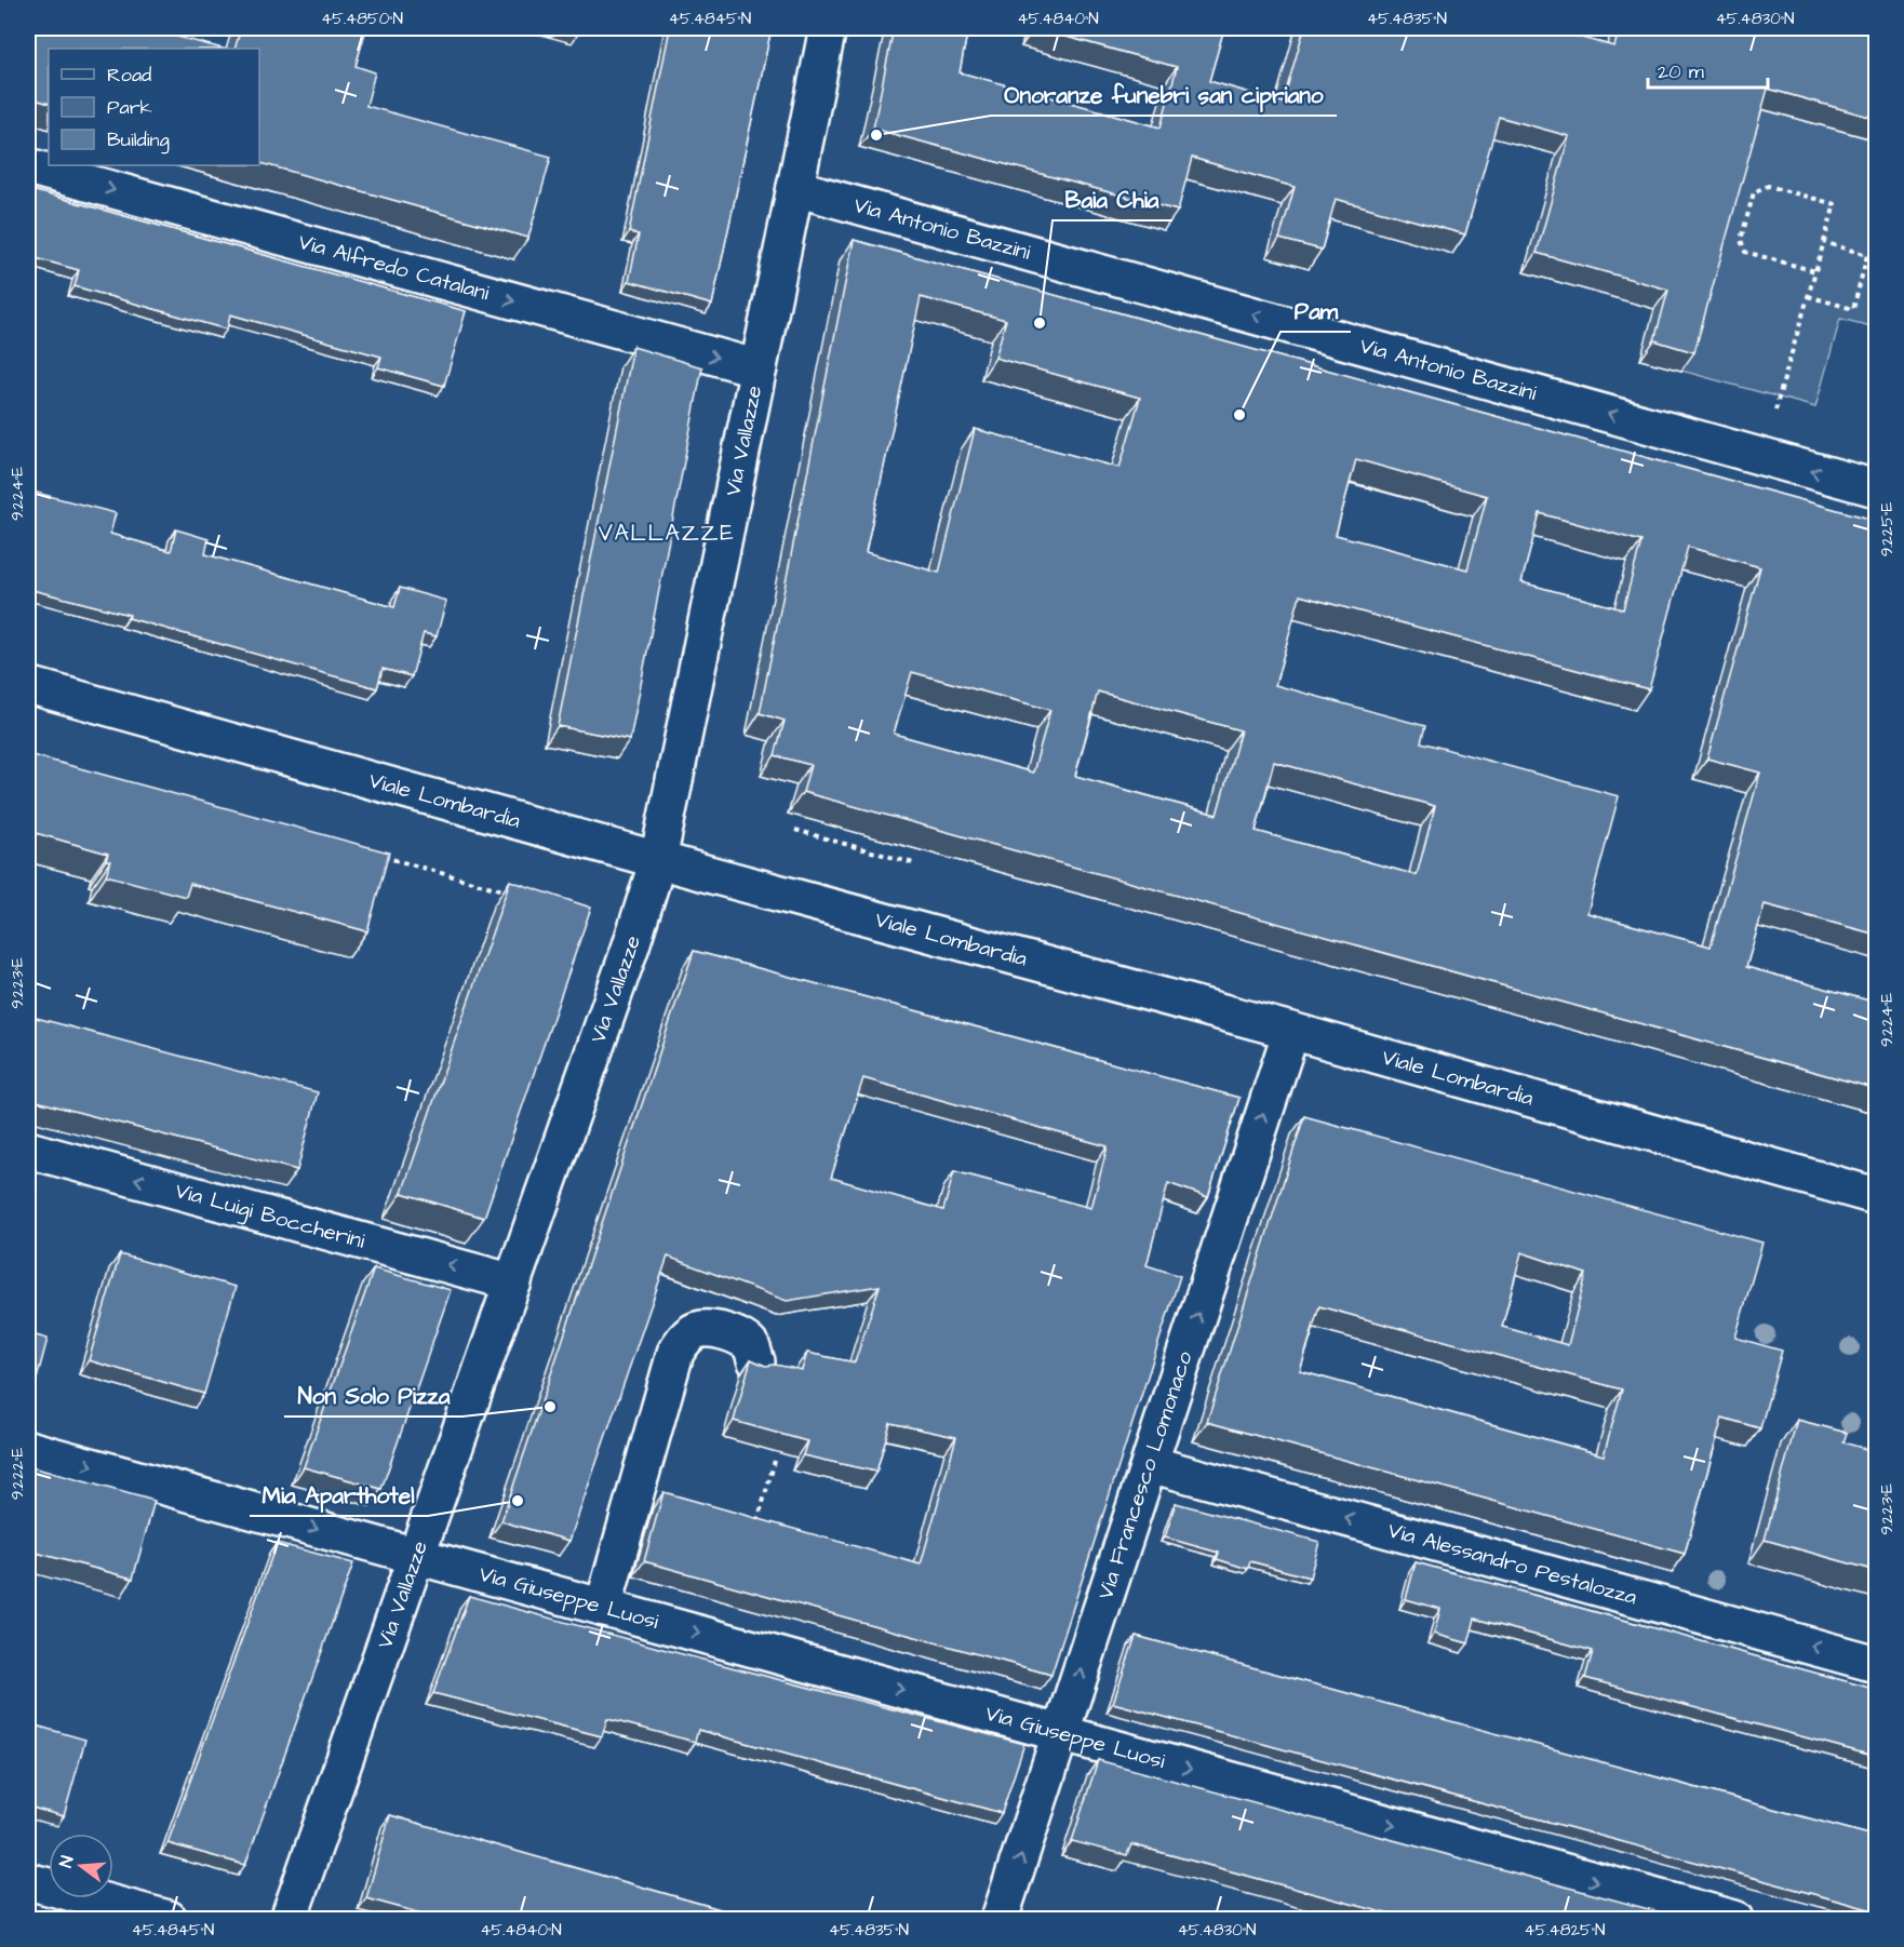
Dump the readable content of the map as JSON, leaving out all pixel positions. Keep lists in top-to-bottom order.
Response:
{
  "streets": {
    "street": [
      "Via Antonio Bazzini",
      "Via Alfredo Catalani",
      "Via Vallazze",
      "Viale Lombardia",
      "Via Luigi Boccherini",
      "Via Francesco Lomonaco",
      "Via Alessandro Pestalozza",
      "Via Giuseppe Luosi"
    ]
  },
  "crossings": [
    ["Via Antonio Bazzini", "Via Vallazze"],
    ["Via Alfredo Catalani", "Via Vallazze"],
    ["Via Vallazze", "Viale Lombardia"],
    ["Via Vallazze", "Via Luigi Boccherini"],
    ["Via Vallazze", "Via Giuseppe Luosi"],
    ["Viale Lombardia", "Via Francesco Lomonaco"],
    ["Via Francesco Lomonaco", "Via Alessandro Pestalozza"],
    ["Via Francesco Lomonaco", "Via Giuseppe Luosi"]
  ],
  "one_way": [
    "Via Antonio Bazzini",
    "Via Alfredo Catalani",
    "Via Luigi Boccherini",
    "Via Francesco Lomonaco",
    "Via Alessandro Pestalozza",
    "Via Giuseppe Luosi"
  ],
  "districts": ["VALLAZZE"],
  "places": [
    "Onoranze funebri san cipriano",
    "Baia Chia",
    "Pam",
    "Non Solo Pizza",
    "Mia Aparthotel"
  ],
  "legend": ["Road", "Park", "Building"],
  "scale_bar": "20 m",
  "north": "left",
  "coordinates": [
    "45.4850°N",
    "45.4845°N",
    "45.4840°N",
    "45.4835°N",
    "45.4830°N",
    "9.224°E",
    "9.225°E",
    "9.223°E",
    "9.222°E",
    "45.4825°N"
  ]
}
